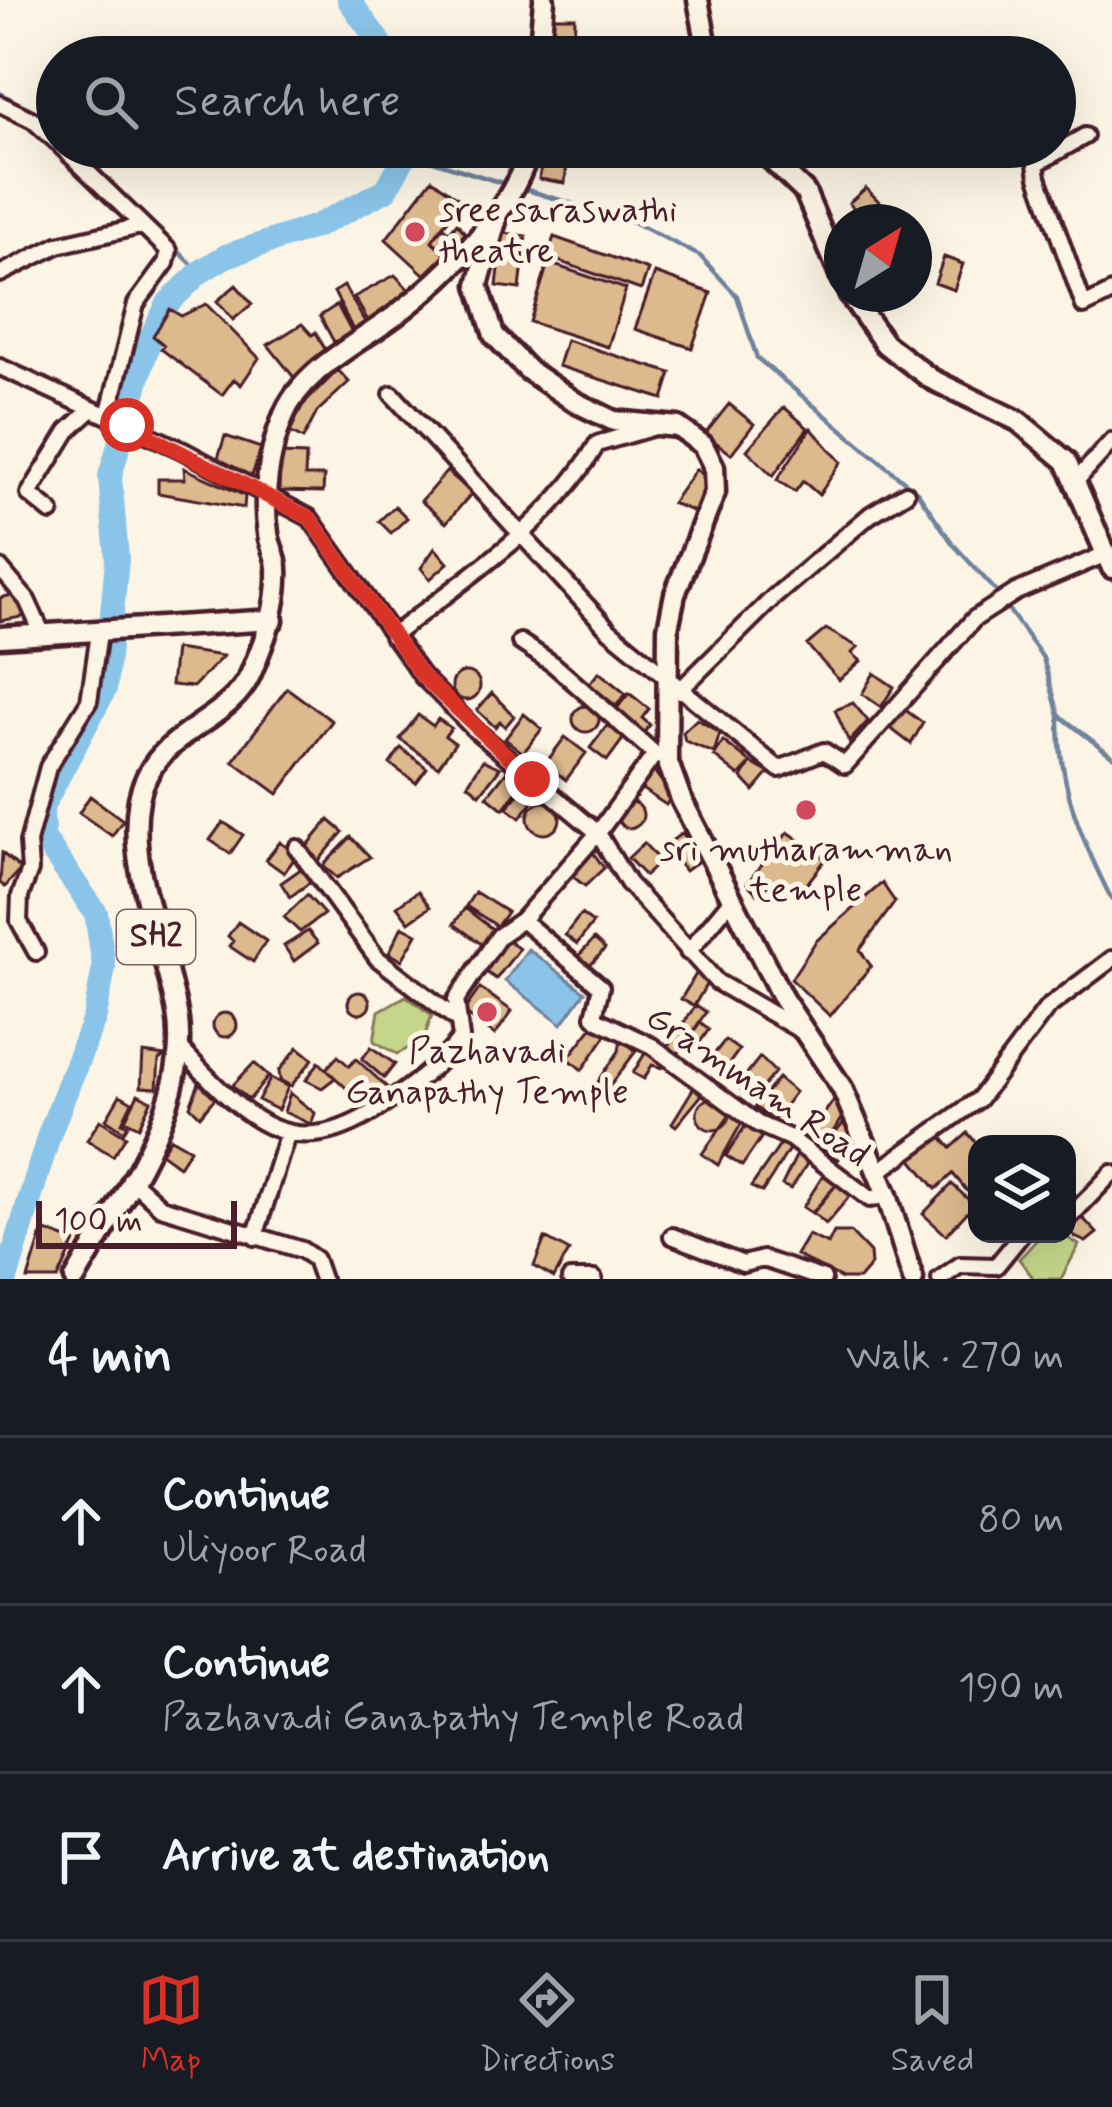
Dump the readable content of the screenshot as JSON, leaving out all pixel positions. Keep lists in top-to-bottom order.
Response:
{
  "streets": {
    "main road": ["SH2"],
    "street": ["Grammam Road"]
  },
  "places": ["sree saraswathi theatre", "sri mutharamman temple", "Pazhavadi Ganapathy Temple"],
  "scale_bar": "100 m",
  "north": "top right",
  "page": {
    "search": "Search here",
    "scale": "100 m",
    "heading": ["4 min", "Walk · 270 m"],
    "list": [
      ["Continue", "Uliyoor Road", "80 m"],
      ["Continue", "Pazhavadi Ganapathy Temple Road", "190 m"],
      "Arrive at destination"
    ],
    "nav": ["Map", "Directions", "Saved"]
  }
}
